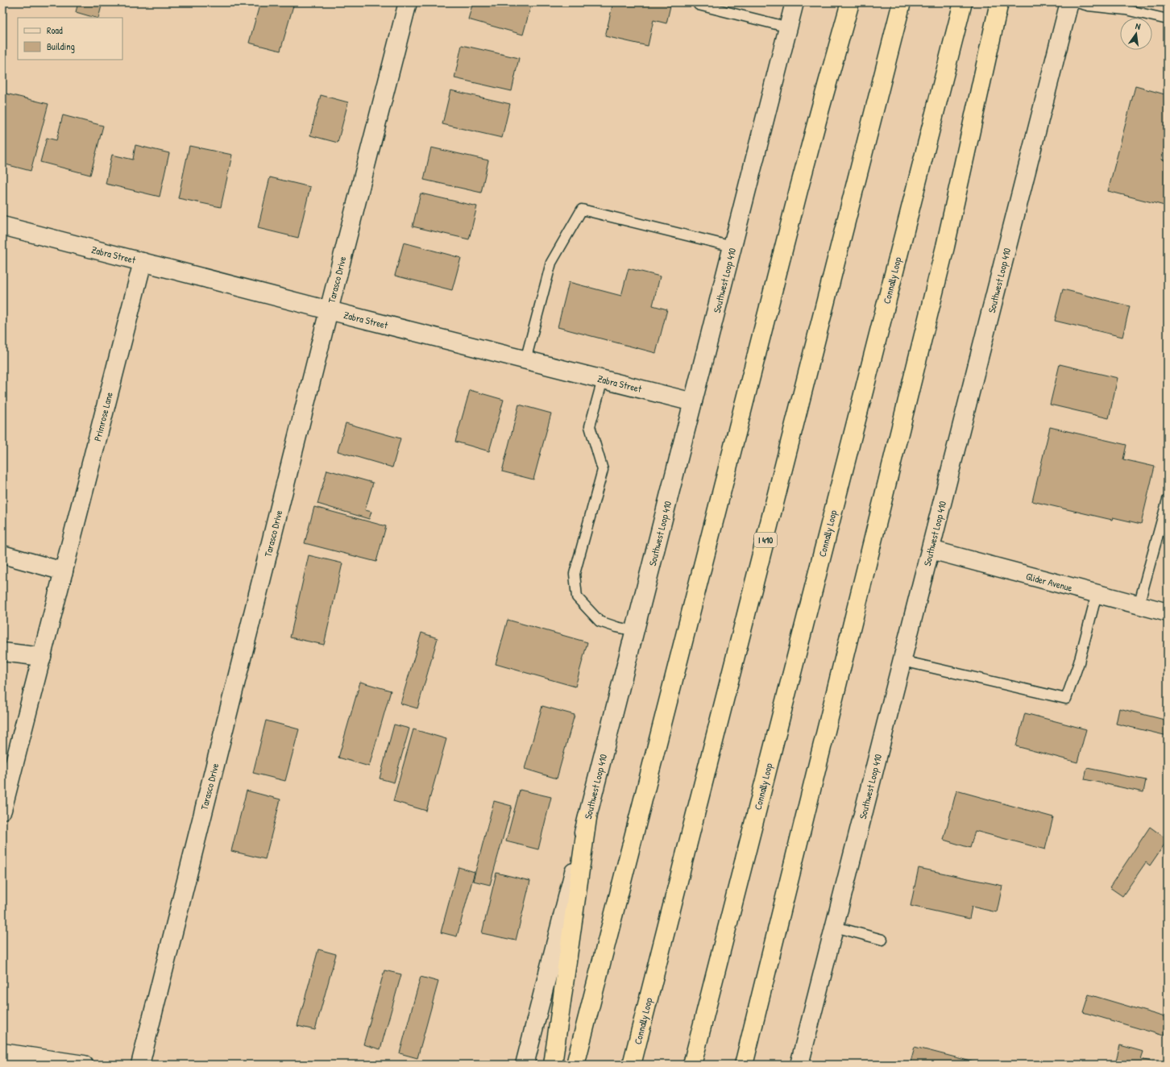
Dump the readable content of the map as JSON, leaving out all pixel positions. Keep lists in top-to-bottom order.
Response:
{
  "streets": {
    "highway": ["Connally Loop", "I 410"],
    "street": [
      "Zabra Street",
      "Tarasco Drive",
      "Southwest Loop 410",
      "Primrose Lane",
      "Glider Avenue"
    ]
  },
  "crossings": [
    ["Zabra Street", "Tarasco Drive"],
    ["Zabra Street", "Southwest Loop 410"],
    ["Zabra Street", "Primrose Lane"],
    ["Southwest Loop 410", "Glider Avenue"]
  ],
  "legend": ["Road", "Building"],
  "north": "top"
}
